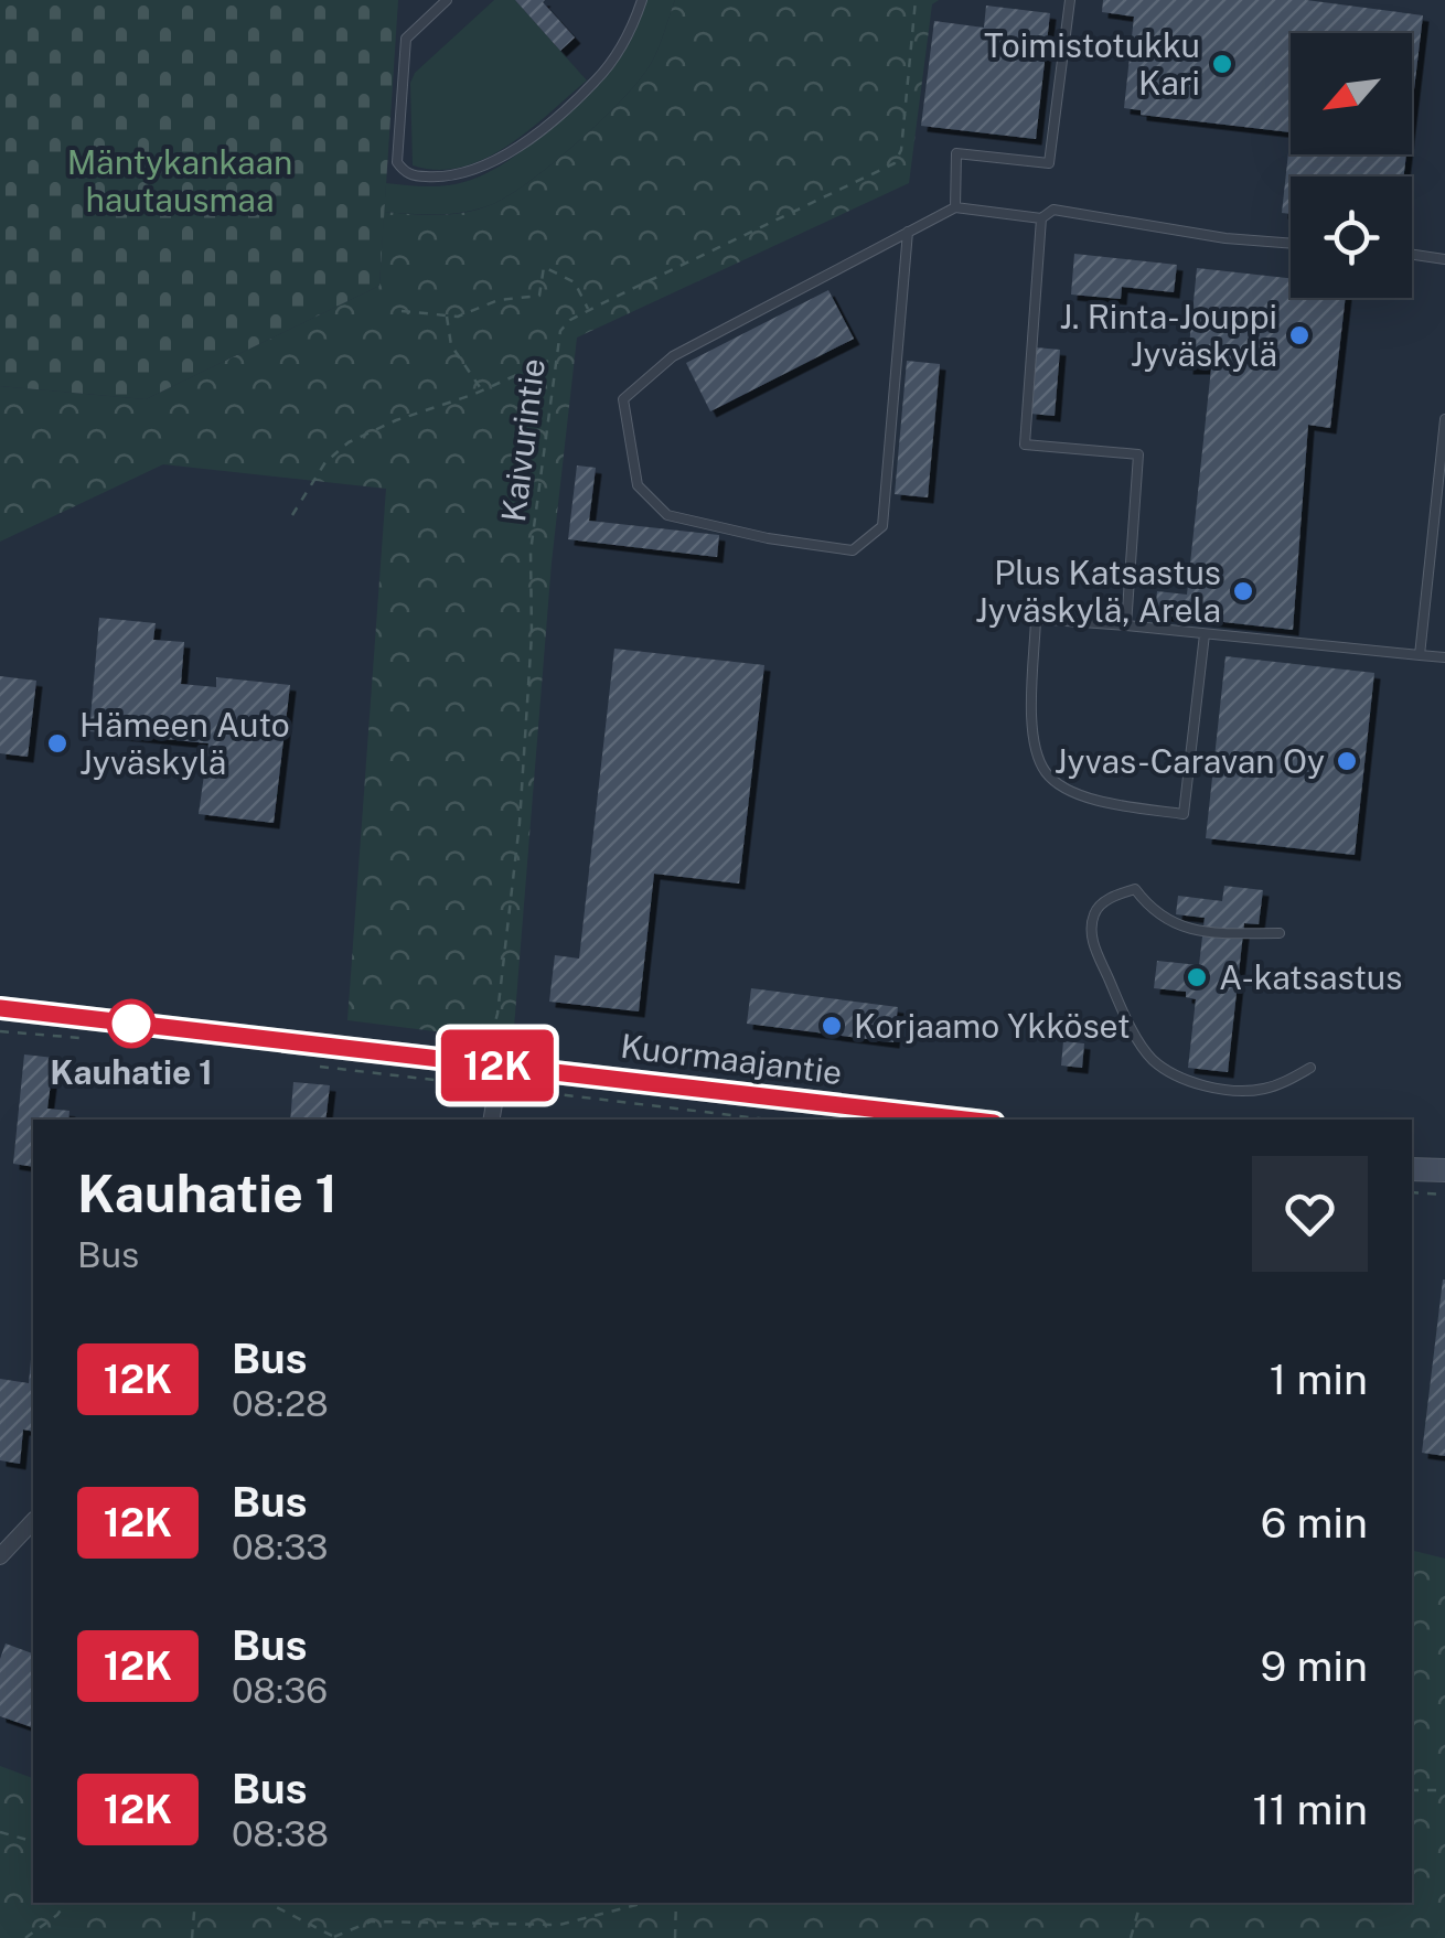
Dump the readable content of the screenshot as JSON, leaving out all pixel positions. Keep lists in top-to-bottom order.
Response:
{
  "streets": {
    "street": ["Kuormaajantie"],
    "path": ["Kaivurintie"]
  },
  "crossings": [
    ["Kaivurintie", "Kuormaajantie"]
  ],
  "parks": ["Mäntykankaan hautausmaa"],
  "places": [
    "Toimistotukku Kari",
    "J. Rinta-Jouppi Jyväskylä",
    "Plus Katsastus Jyväskylä, Arela",
    "Hämeen Auto Jyväskylä",
    "Jyvas-Caravan Oy",
    "A-katsastus",
    "Kauhatie 1",
    "Korjaamo Ykköset"
  ],
  "lines": ["bus line 12K"],
  "north": "bottom left",
  "page": {
    "on_map": "12K",
    "heading": ["Kauhatie 1", "Bus"],
    "list": [
      {
        "mark": "12K",
        "name": "Bus",
        "note": "08:28",
        "value": "1 min"
      },
      {
        "mark": "12K",
        "name": "Bus",
        "note": "08:33",
        "value": "6 min"
      },
      {
        "mark": "12K",
        "name": "Bus",
        "note": "08:36",
        "value": "9 min"
      },
      {
        "mark": "12K",
        "name": "Bus",
        "note": "08:38",
        "value": "11 min"
      }
    ]
  }
}
